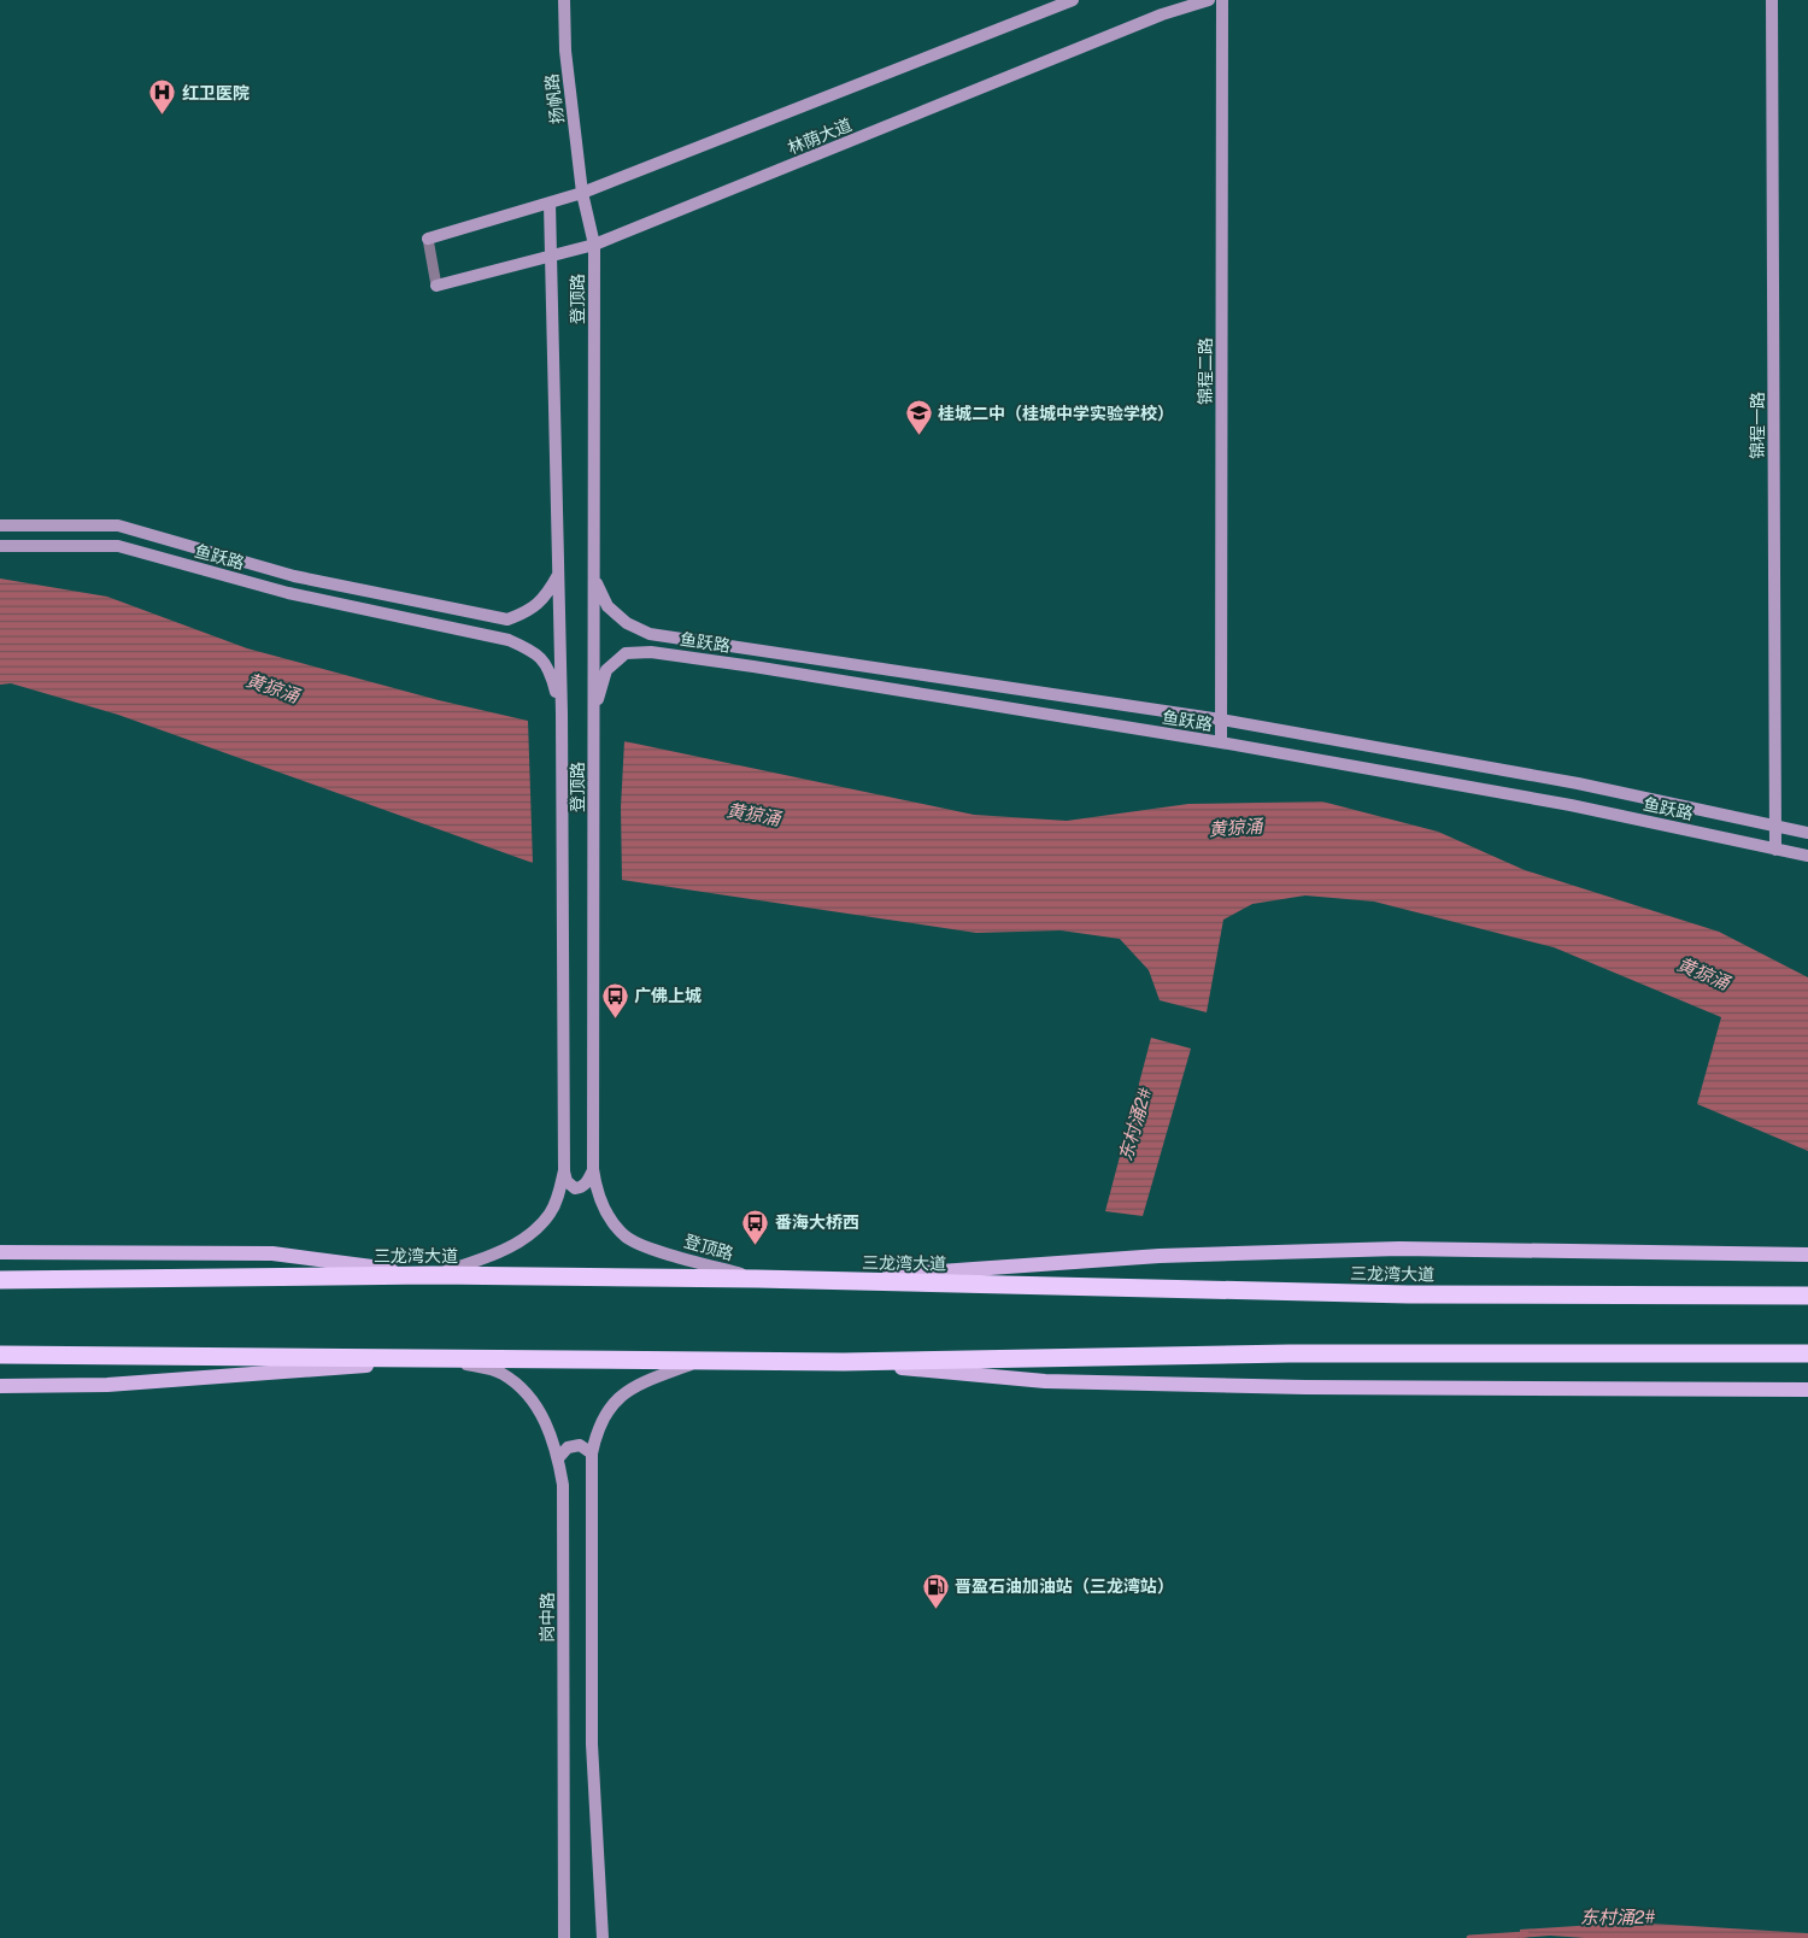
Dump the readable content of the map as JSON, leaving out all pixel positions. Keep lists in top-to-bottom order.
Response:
{
  "streets": {
    "highway": ["三龙湾大道"],
    "street": [
      "扬帆路",
      "林荫大道",
      "登顶路",
      "锦程二路",
      "锦程一路",
      "鱼跃路",
      "岗中路"
    ]
  },
  "crossings": [
    ["扬帆路", "林荫大道"],
    ["扬帆路", "登顶路"],
    ["林荫大道", "登顶路"],
    ["登顶路", "鱼跃路"],
    ["登顶路", "三龙湾大道"],
    ["锦程二路", "鱼跃路"],
    ["锦程一路", "鱼跃路"]
  ],
  "water": ["黄猄涌", "东村涌2#"],
  "places": {
    "hospital": ["红卫医院"],
    "school or university": ["桂城二中（桂城中学实验学校）"],
    "bus stop": ["广佛上城", "番海大桥西"],
    "fuel station": ["晋盈石油加油站（三龙湾站）"]
  }
}
